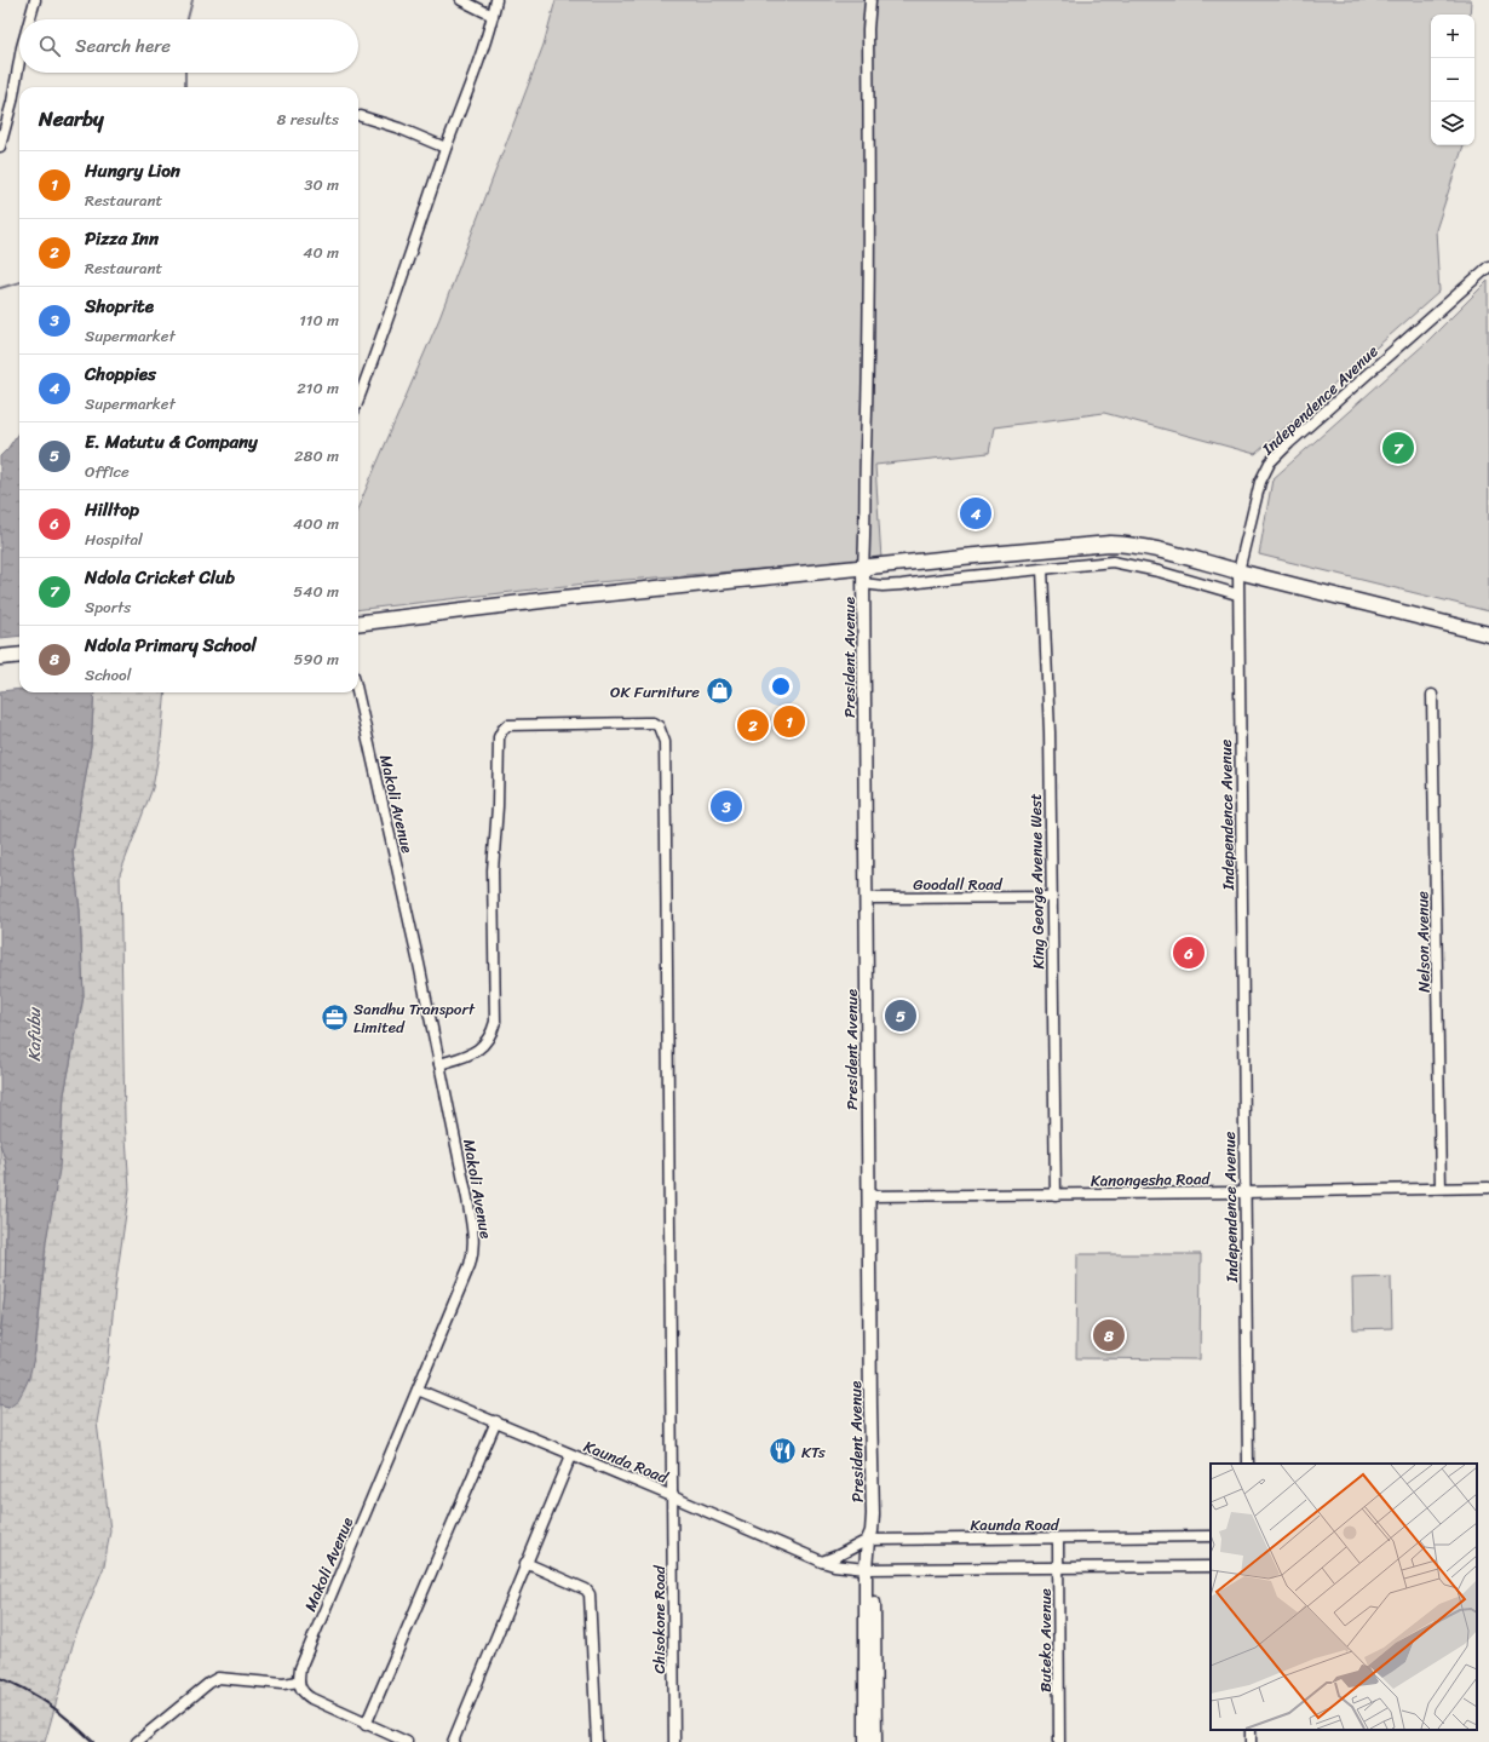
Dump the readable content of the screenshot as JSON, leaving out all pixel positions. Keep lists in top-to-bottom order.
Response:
{
  "streets": {
    "main road": ["President Avenue"],
    "street": [
      "Independence Avenue",
      "Makoli Avenue",
      "King George Avenue West",
      "Goodall Road",
      "Nelson Avenue",
      "Kanongesha Road",
      "Kaunda Road",
      "Chisokone Road",
      "Buteko Avenue"
    ]
  },
  "crossings": [
    ["Independence Avenue", "Kanongesha Road"],
    ["President Avenue", "Goodall Road"],
    ["President Avenue", "Kanongesha Road"],
    ["President Avenue", "Kaunda Road"],
    ["Makoli Avenue", "Kaunda Road"],
    ["Makoli Avenue", "Chisokone Road"],
    ["King George Avenue West", "Goodall Road"],
    ["King George Avenue West", "Kanongesha Road"],
    ["Nelson Avenue", "Kanongesha Road"],
    ["Kaunda Road", "Chisokone Road"],
    ["Kaunda Road", "Buteko Avenue"]
  ],
  "water": ["Kafubu"],
  "places": {
    "shop": ["OK Furniture"],
    "office": ["Sandhu Transport Limited"],
    "restaurant": ["KTs"]
  },
  "page": {
    "map_buttons": ["+", "−"],
    "search": "Search here",
    "heading": ["Nearby", "8 results"],
    "list": [
      {
        "mark": "1",
        "name": "Hungry Lion",
        "note": "Restaurant",
        "value": "30 m"
      },
      {
        "mark": "2",
        "name": "Pizza Inn",
        "note": "Restaurant",
        "value": "40 m"
      },
      {
        "mark": "3",
        "name": "Shoprite",
        "note": "Supermarket",
        "value": "110 m"
      },
      {
        "mark": "4",
        "name": "Choppies",
        "note": "Supermarket",
        "value": "210 m"
      },
      {
        "mark": "5",
        "name": "E. Matutu & Company",
        "note": "Office",
        "value": "280 m"
      },
      {
        "mark": "6",
        "name": "Hilltop",
        "note": "Hospital",
        "value": "400 m"
      },
      {
        "mark": "7",
        "name": "Ndola Cricket Club",
        "note": "Sports",
        "value": "540 m"
      },
      {
        "mark": "8",
        "name": "Ndola Primary School",
        "note": "School",
        "value": "590 m"
      }
    ],
    "pins": [
      "7",
      "4",
      "1",
      "2",
      "3",
      "6",
      "5",
      "8"
    ]
  }
}
